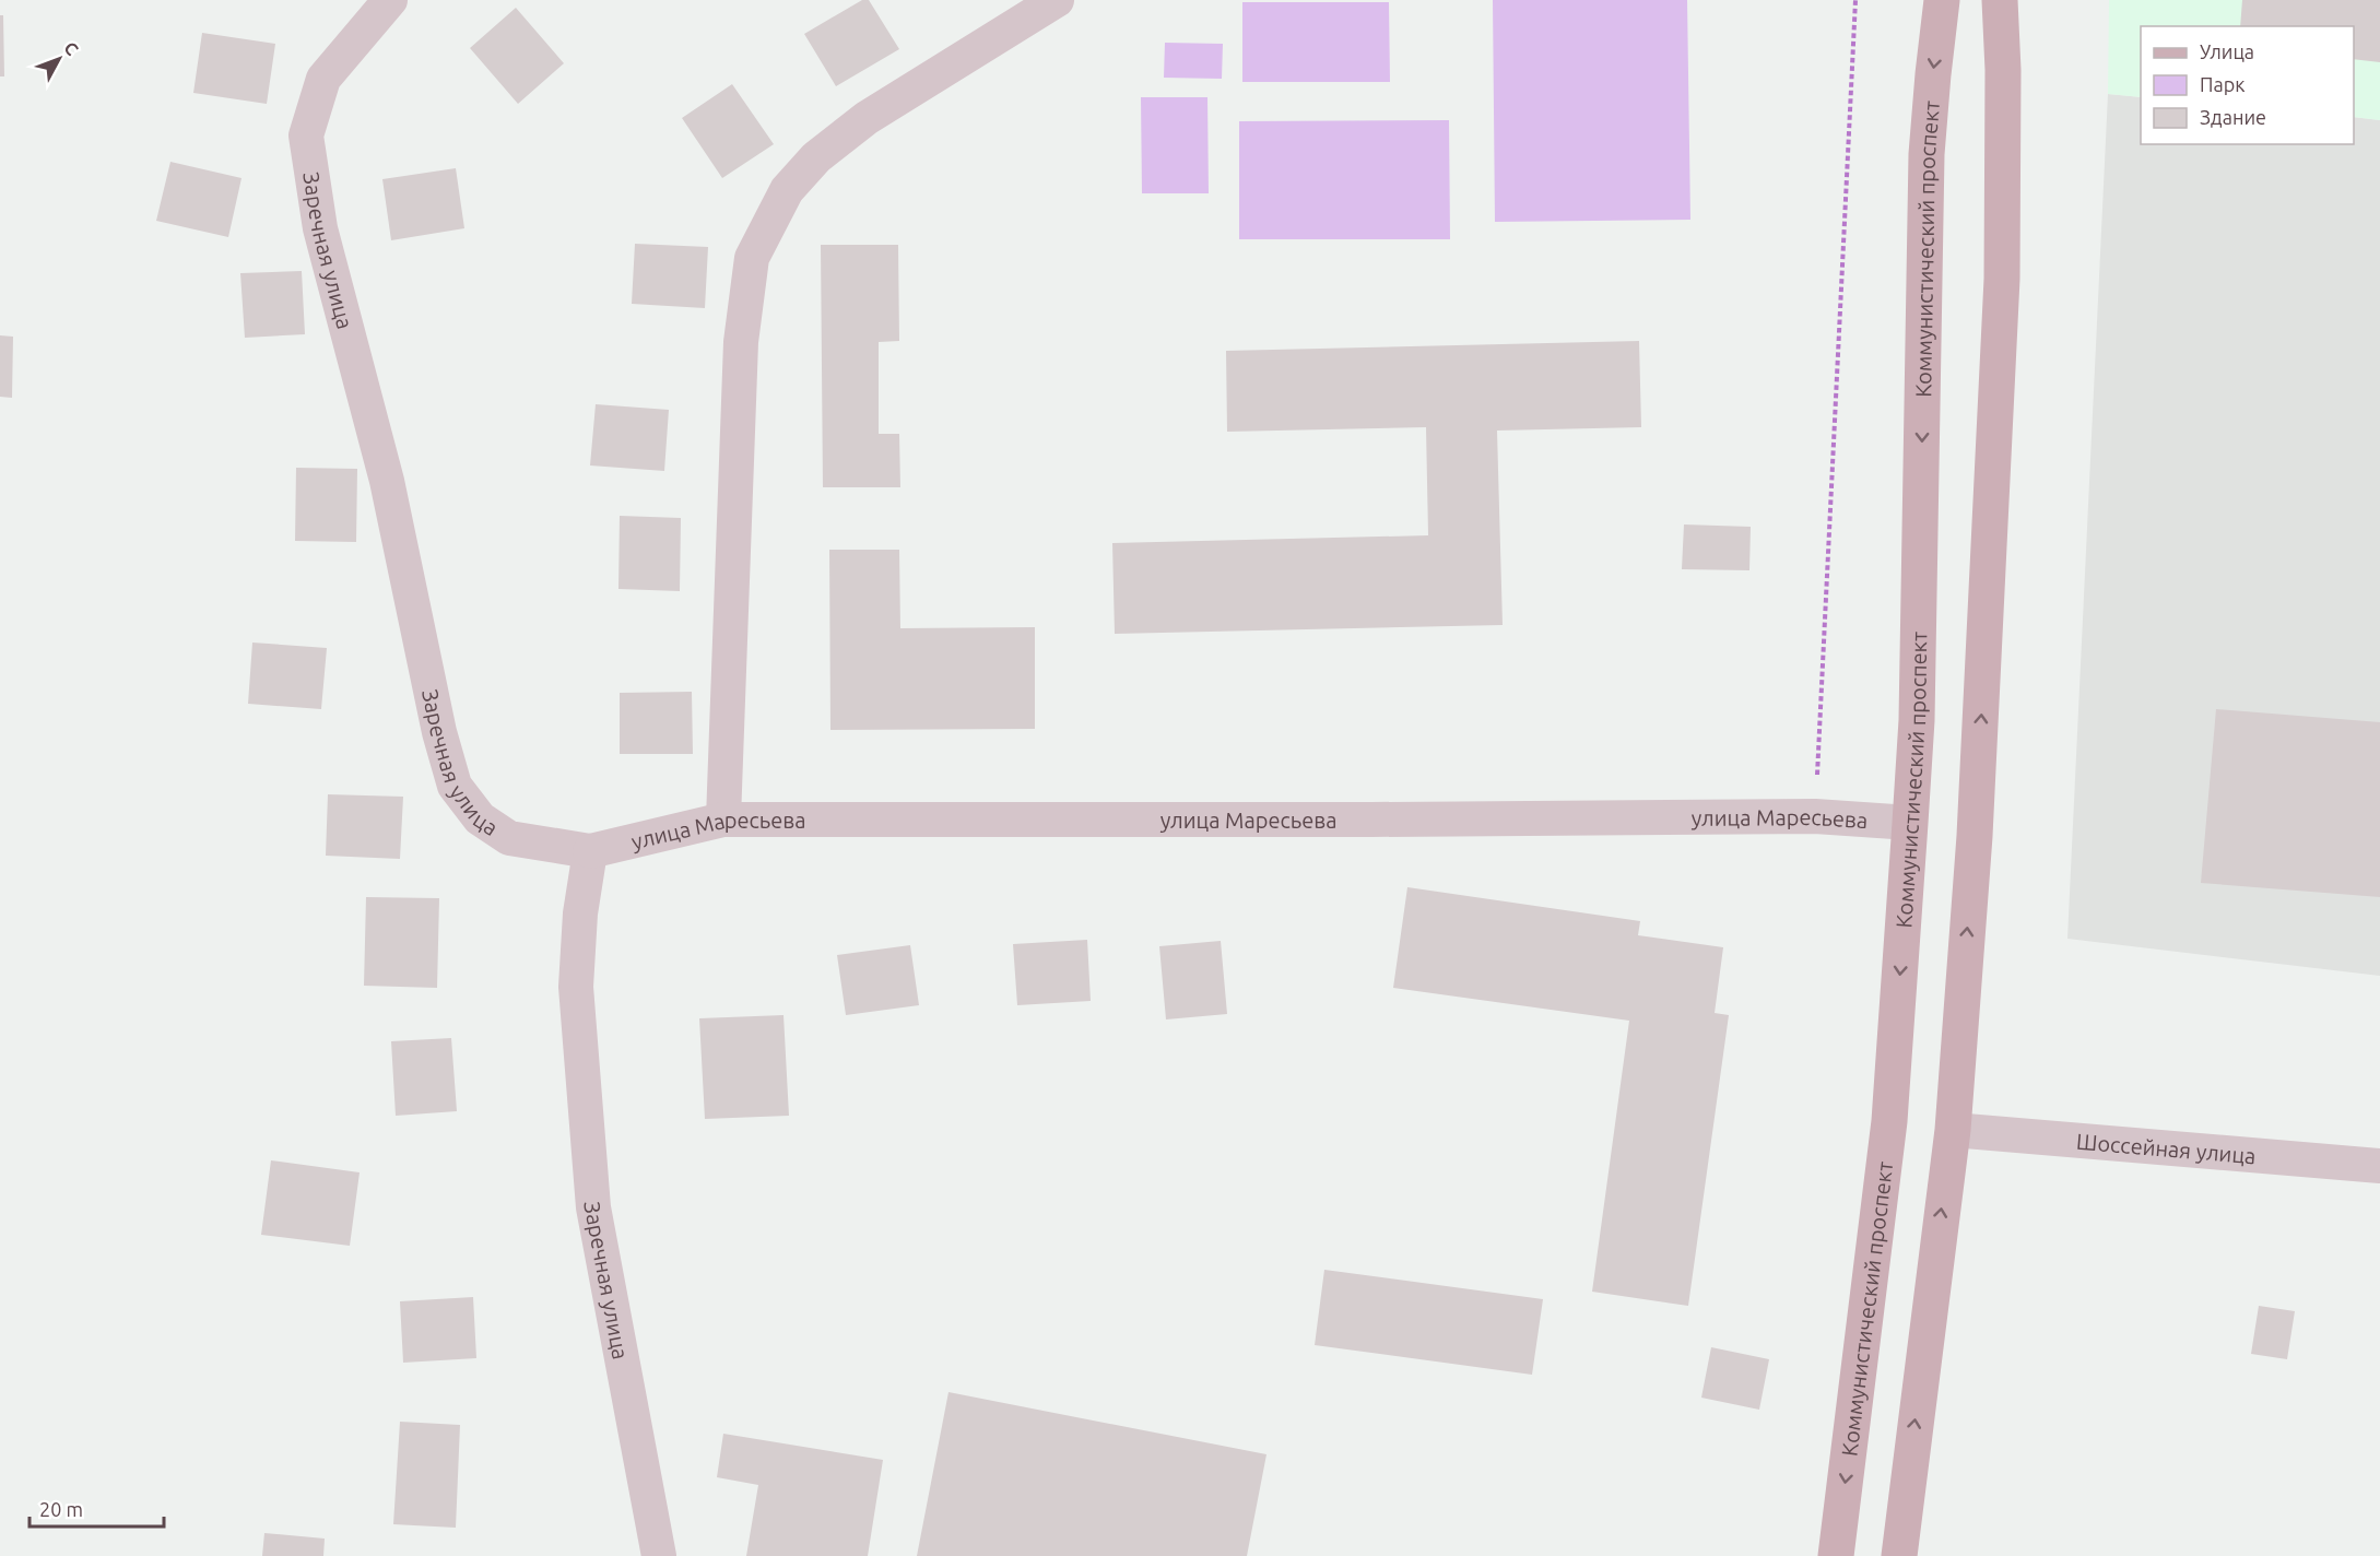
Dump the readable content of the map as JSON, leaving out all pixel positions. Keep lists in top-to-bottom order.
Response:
{
  "streets": {
    "main road": ["Коммунистический проспект"],
    "street": ["Заречная улица", "улица Маресьева", "Шоссейная улица"]
  },
  "crossings": [
    ["Коммунистический проспект", "улица Маресьева"],
    ["Заречная улица", "улица Маресьева"]
  ],
  "legend": ["Улица", "Парк", "Здание"],
  "scale_bar": "20 m",
  "north": "top right"
}
